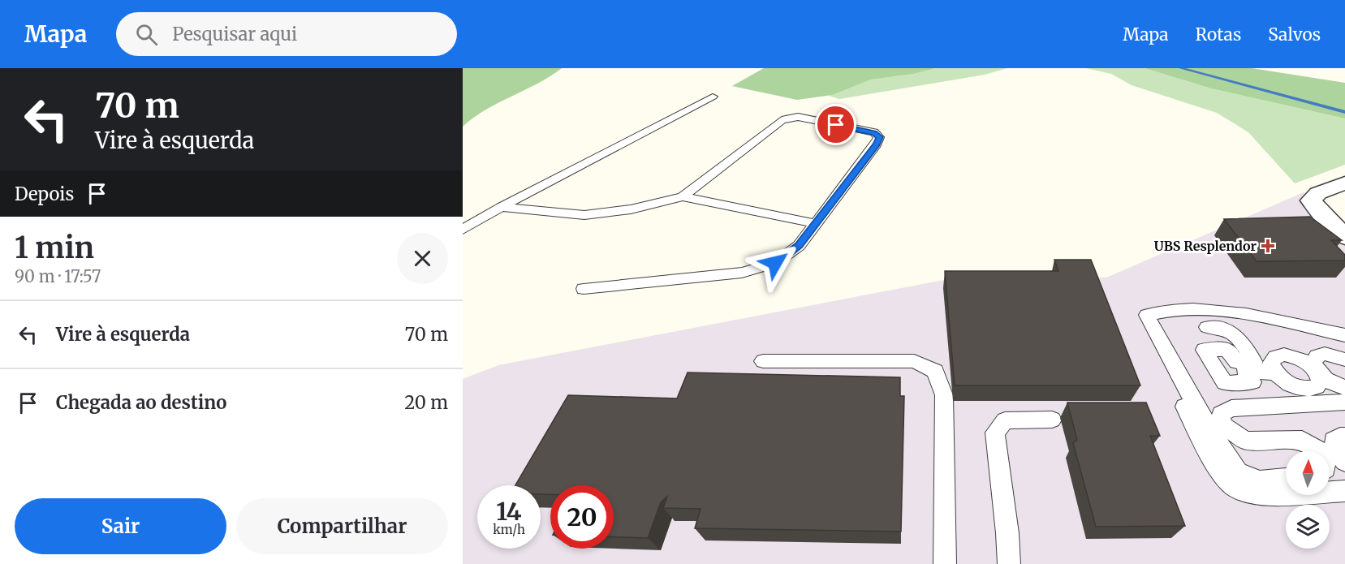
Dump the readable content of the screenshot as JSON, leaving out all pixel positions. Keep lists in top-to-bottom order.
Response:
{
  "places": {
    "health": ["UBS Resplendor"]
  },
  "north": "top",
  "page": {
    "header": "Mapa",
    "search": "Pesquisar aqui",
    "nav": ["Mapa", "Rotas", "Salvos"],
    "turn": ["70 m", "Vire à esquerda"],
    "then": "Depois",
    "heading": ["1 min", "90 m · 17:57"],
    "list": [
      {
        "name": "Vire à esquerda",
        "value": "70 m"
      },
      {
        "name": "Chegada ao destino",
        "value": "20 m"
      }
    ],
    "speed": "14 km/h",
    "limit": "20",
    "buttons": ["Sair", "Compartilhar"]
  }
}
